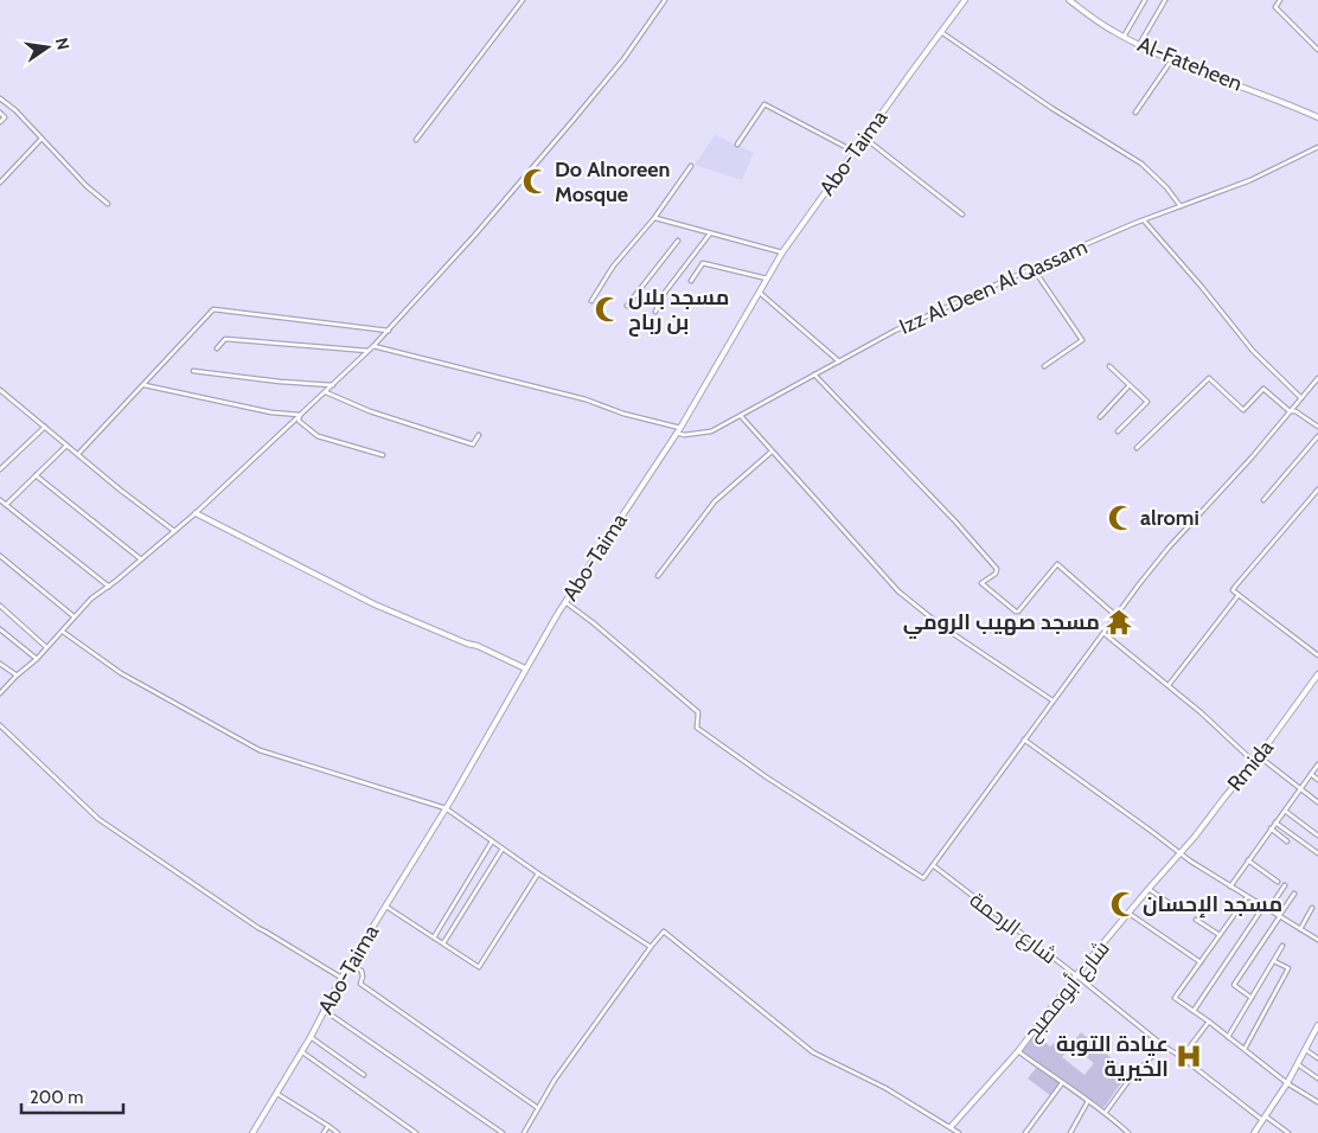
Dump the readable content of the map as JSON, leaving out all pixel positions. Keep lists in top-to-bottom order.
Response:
{
  "streets": {
    "street": [
      "Al-Fateheen",
      "Abo-Taima",
      "Izz Al Deen Al Qassam",
      "Rmida",
      "شارع الرحمة",
      "شارع أبومصبح"
    ]
  },
  "crossings": [
    ["Abo-Taima", "Izz Al Deen Al Qassam"],
    ["Rmida", "شارع أبومصبح"],
    ["شارع الرحمة", "شارع أبومصبح"]
  ],
  "places": {
    "mosque": [
      "Do Alnoreen Mosque",
      "مسجد بلال بن رباح",
      "alromi",
      "مسجد الإحسان"
    ],
    "temple": ["مسجد صهيب الرومي"],
    "hospital": ["عيادة التوبة الخيرية"]
  },
  "scale_bar": "200 m",
  "north": "right"
}
